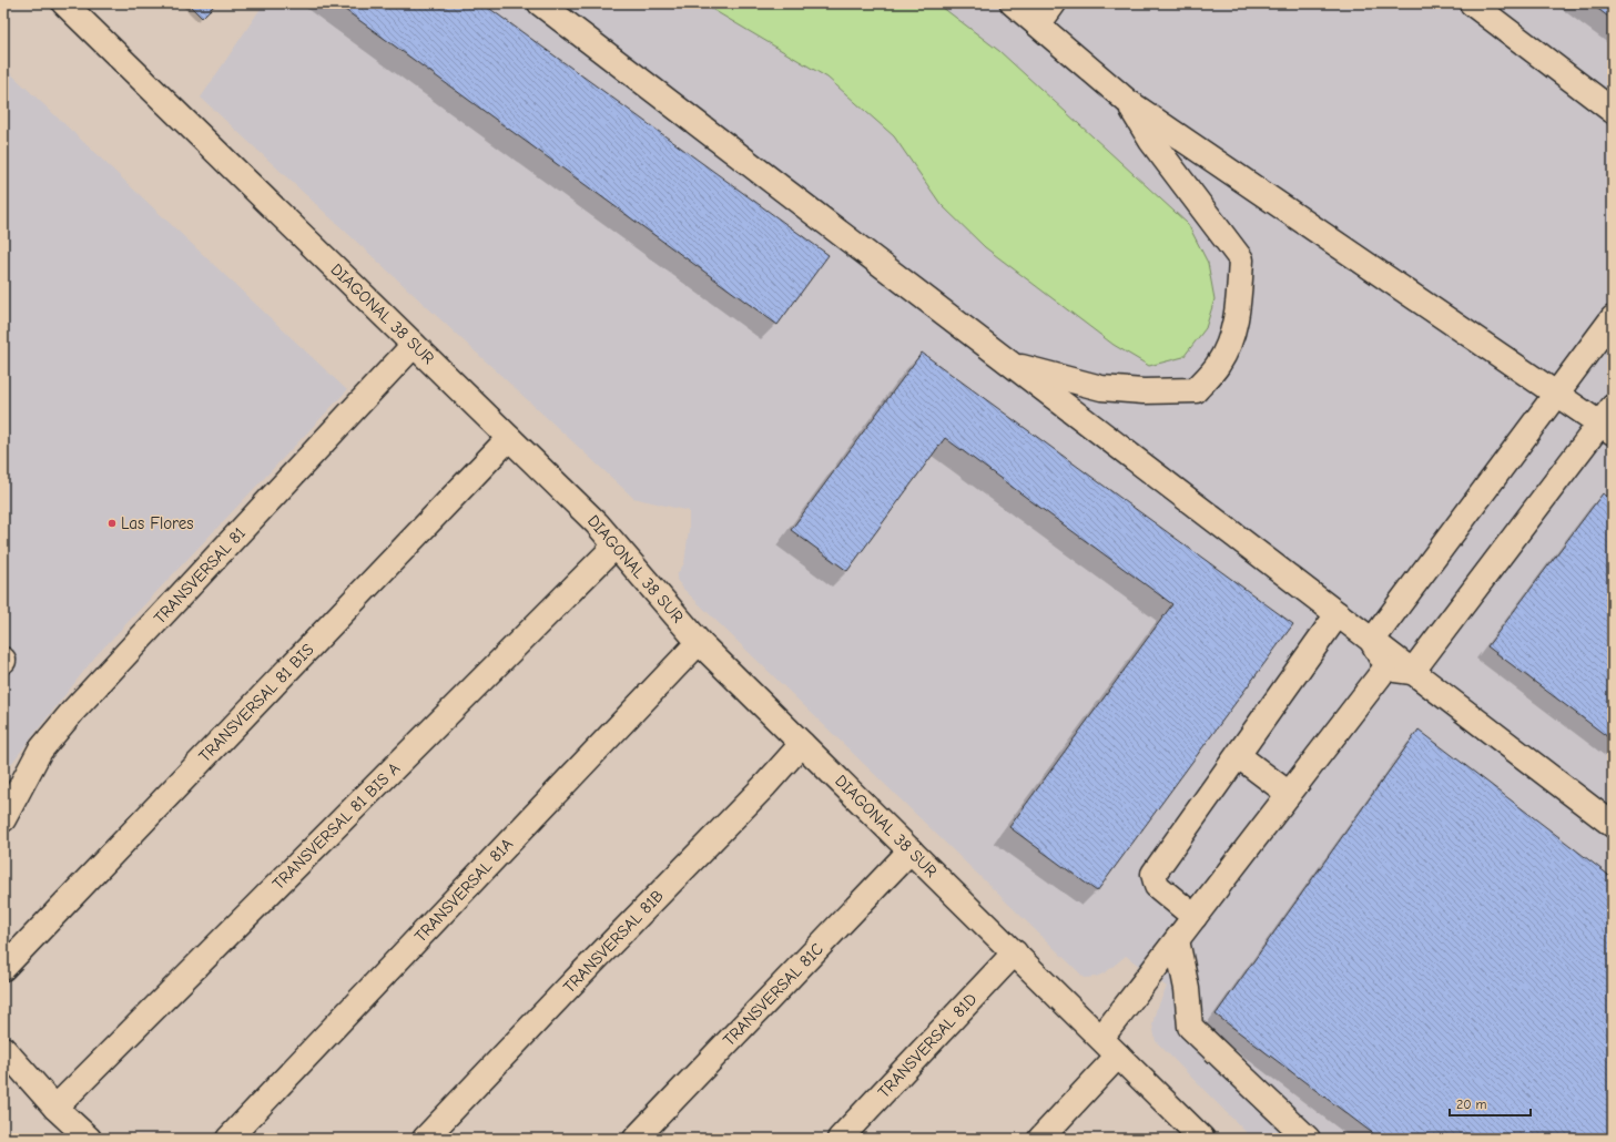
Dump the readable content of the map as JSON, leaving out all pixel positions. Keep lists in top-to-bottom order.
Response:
{
  "streets": {
    "street": [
      "DIAGONAL 38 SUR",
      "TRANSVERSAL 81",
      "TRANSVERSAL 81 BIS",
      "TRANSVERSAL 81 BIS A",
      "TRANSVERSAL 81A",
      "TRANSVERSAL 81B",
      "TRANSVERSAL 81C",
      "TRANSVERSAL 81D"
    ]
  },
  "crossings": [
    ["DIAGONAL 38 SUR", "TRANSVERSAL 81"],
    ["DIAGONAL 38 SUR", "TRANSVERSAL 81 BIS"],
    ["DIAGONAL 38 SUR", "TRANSVERSAL 81 BIS A"],
    ["DIAGONAL 38 SUR", "TRANSVERSAL 81A"],
    ["DIAGONAL 38 SUR", "TRANSVERSAL 81B"],
    ["DIAGONAL 38 SUR", "TRANSVERSAL 81C"],
    ["DIAGONAL 38 SUR", "TRANSVERSAL 81D"]
  ],
  "places": ["Las Flores"],
  "scale_bar": "20 m"
}
